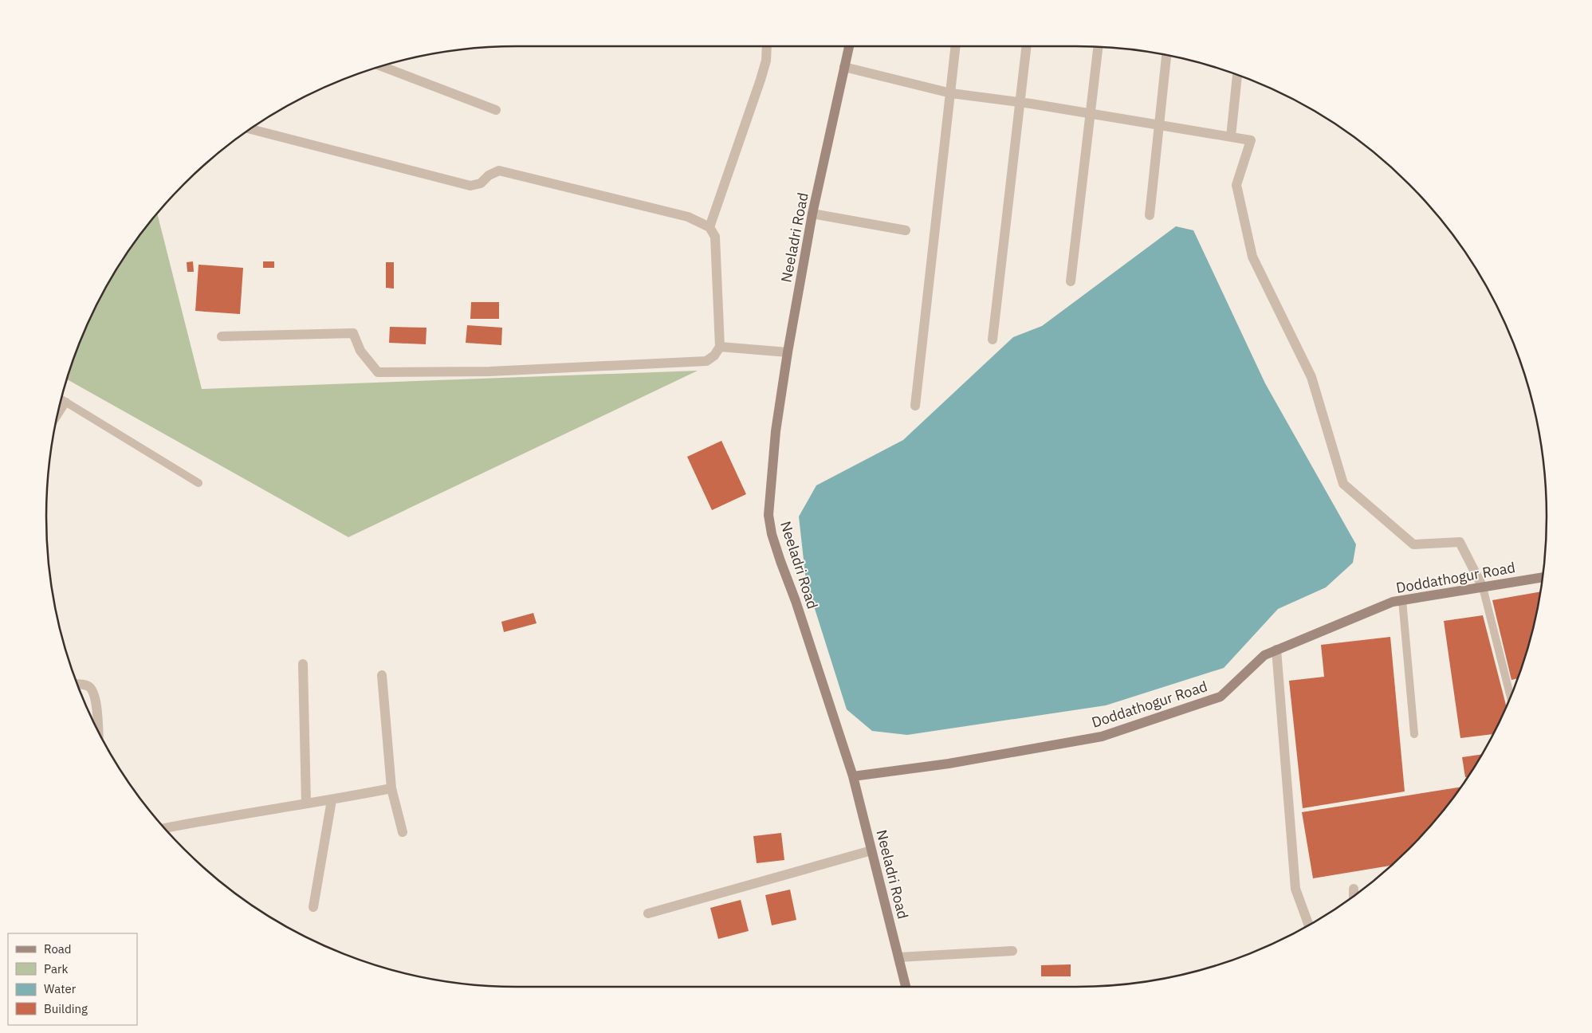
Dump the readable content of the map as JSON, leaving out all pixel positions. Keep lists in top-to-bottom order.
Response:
{
  "streets": {
    "street": ["Neeladri Road", "Doddathogur Road"]
  },
  "crossings": [
    ["Neeladri Road", "Doddathogur Road"]
  ],
  "legend": [
    "Road",
    "Park",
    "Water",
    "Building"
  ]
}
